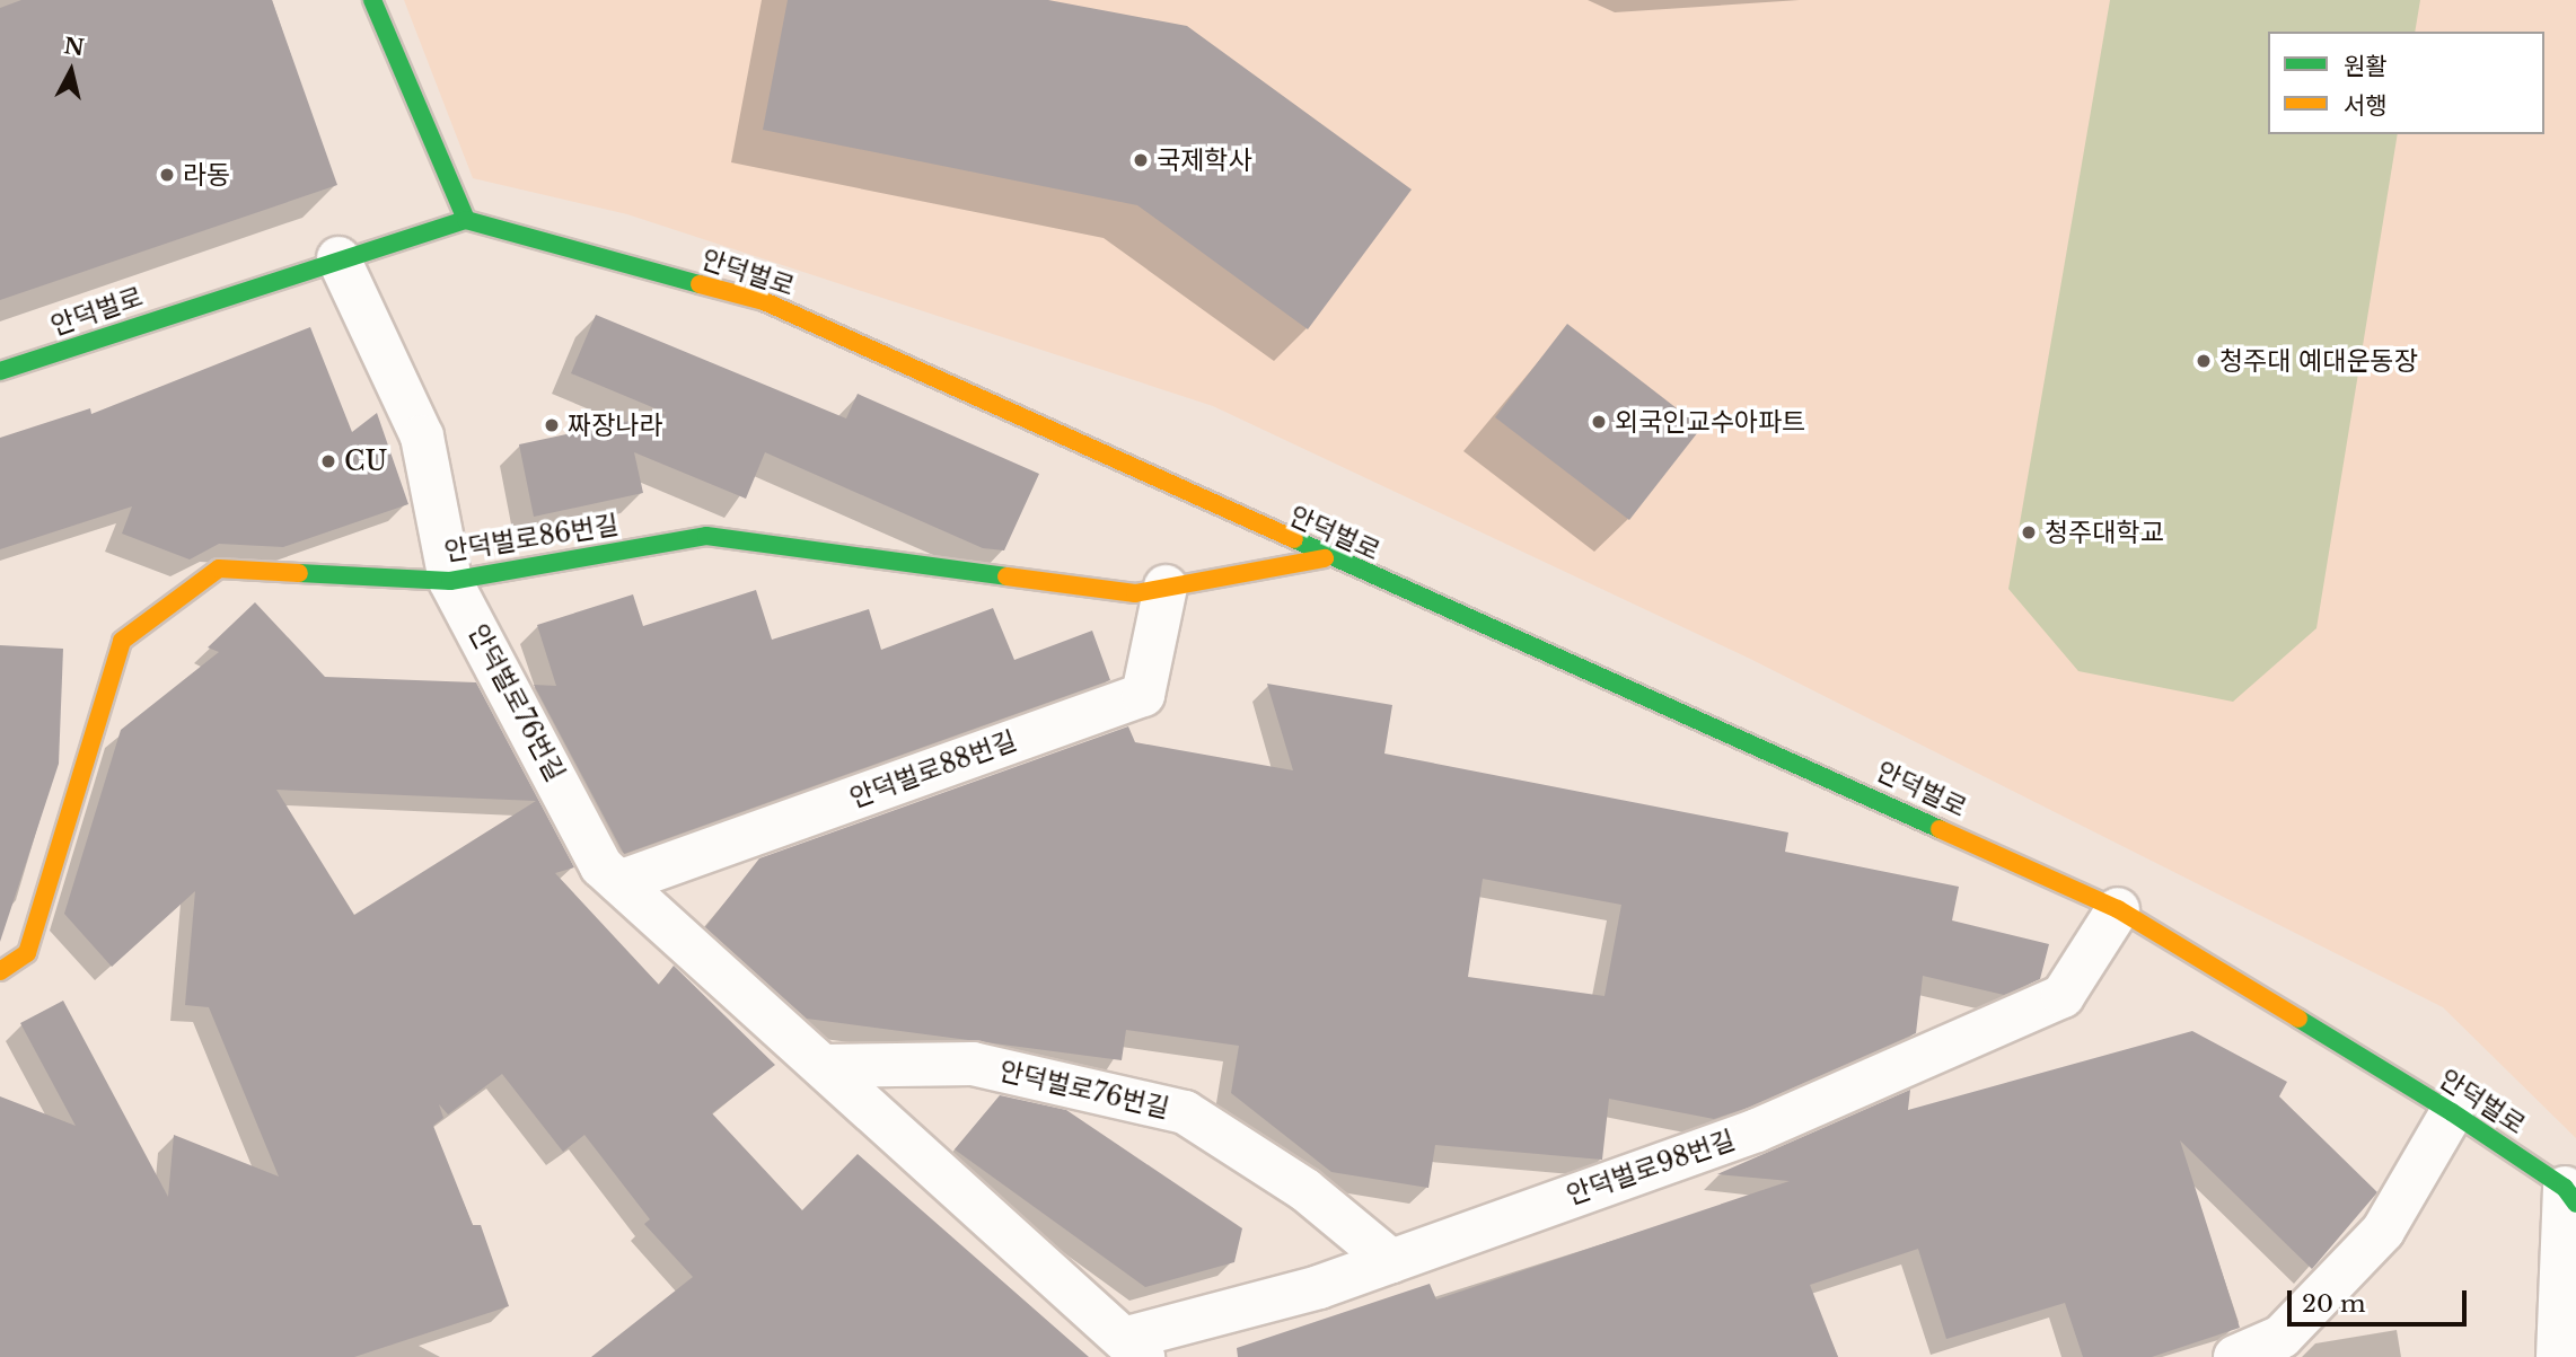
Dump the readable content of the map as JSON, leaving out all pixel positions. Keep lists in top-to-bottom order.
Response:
{
  "streets": {
    "street": [
      "안덕벌로",
      "안덕벌로86번길",
      "안덕벌로76번길",
      "안덕벌로88번길",
      "안덕벌로98번길"
    ]
  },
  "crossings": [
    ["안덕벌로", "안덕벌로86번길"],
    ["안덕벌로", "안덕벌로76번길"],
    ["안덕벌로", "안덕벌로98번길"],
    ["안덕벌로86번길", "안덕벌로76번길"],
    ["안덕벌로86번길", "안덕벌로88번길"],
    ["안덕벌로76번길", "안덕벌로88번길"],
    ["안덕벌로76번길", "안덕벌로98번길"]
  ],
  "places": [
    "국제학사",
    "라동",
    "청주대 예대운동장",
    "외국인교수아파트",
    "짜장나라",
    "CU",
    "청주대학교"
  ],
  "legend": ["원활", "서행"],
  "scale_bar": "20 m",
  "north": "top"
}
